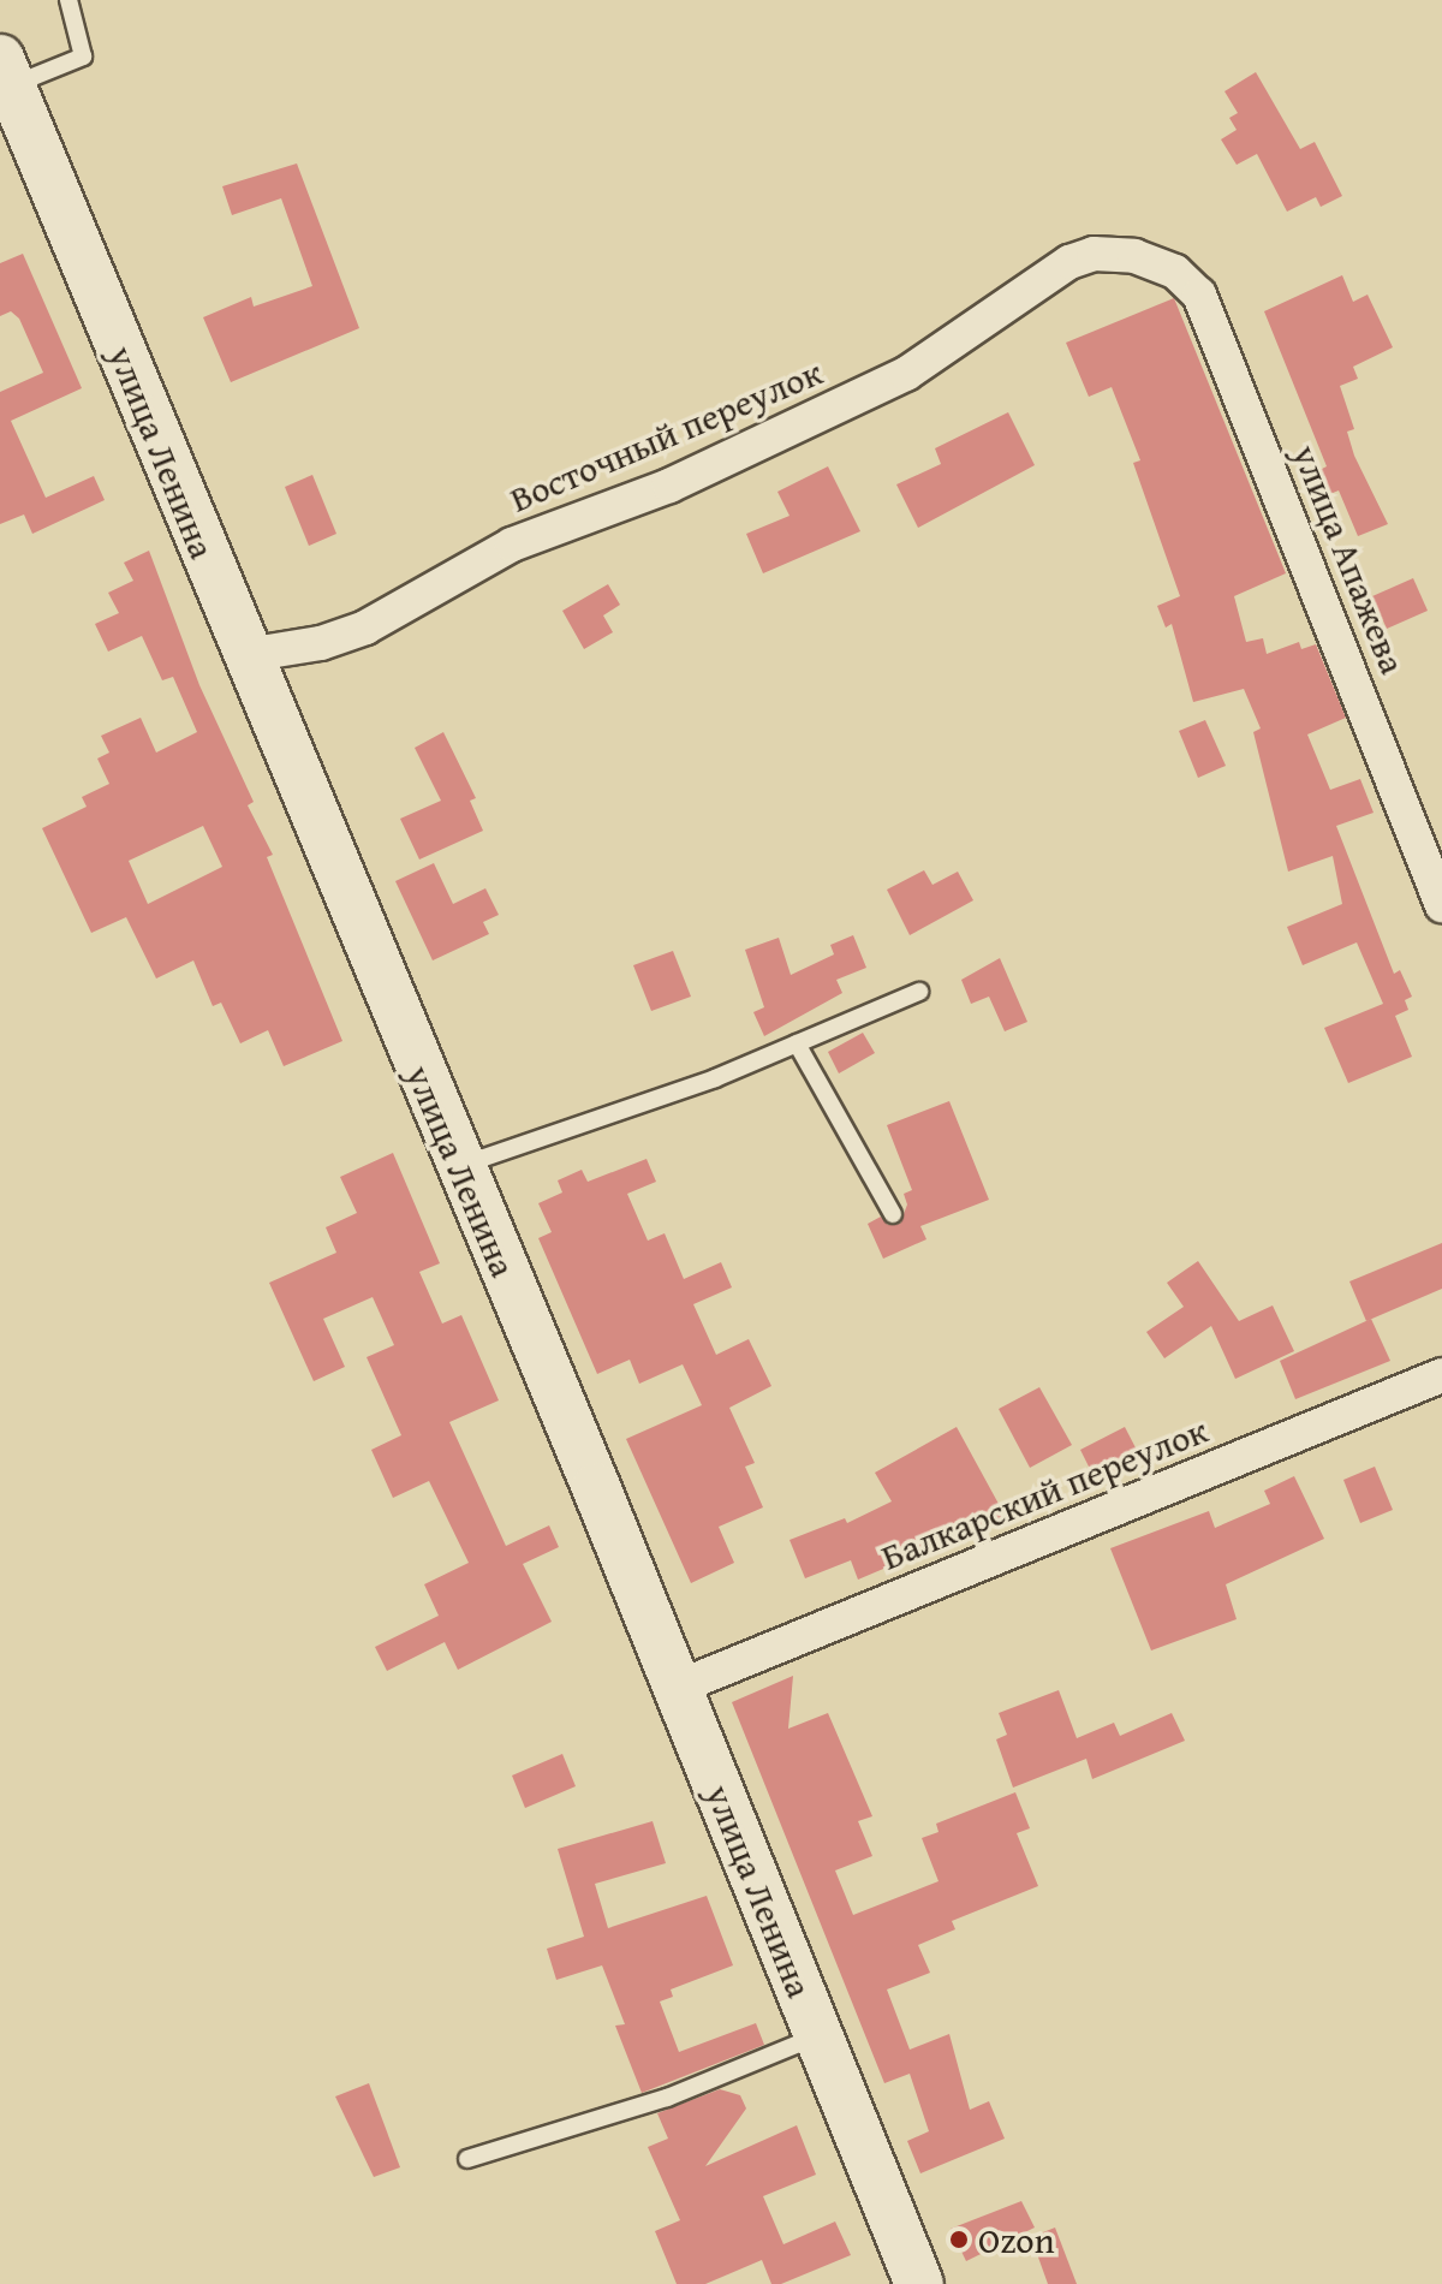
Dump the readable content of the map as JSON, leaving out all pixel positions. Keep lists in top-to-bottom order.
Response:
{
  "streets": {
    "street": [
      "Восточный переулок",
      "улица Ленина",
      "улица Апажева",
      "Балкарский переулок"
    ]
  },
  "crossings": [
    ["Восточный переулок", "улица Ленина"],
    ["Восточный переулок", "улица Апажева"],
    ["улица Ленина", "Балкарский переулок"]
  ],
  "places": ["Ozon"]
}
